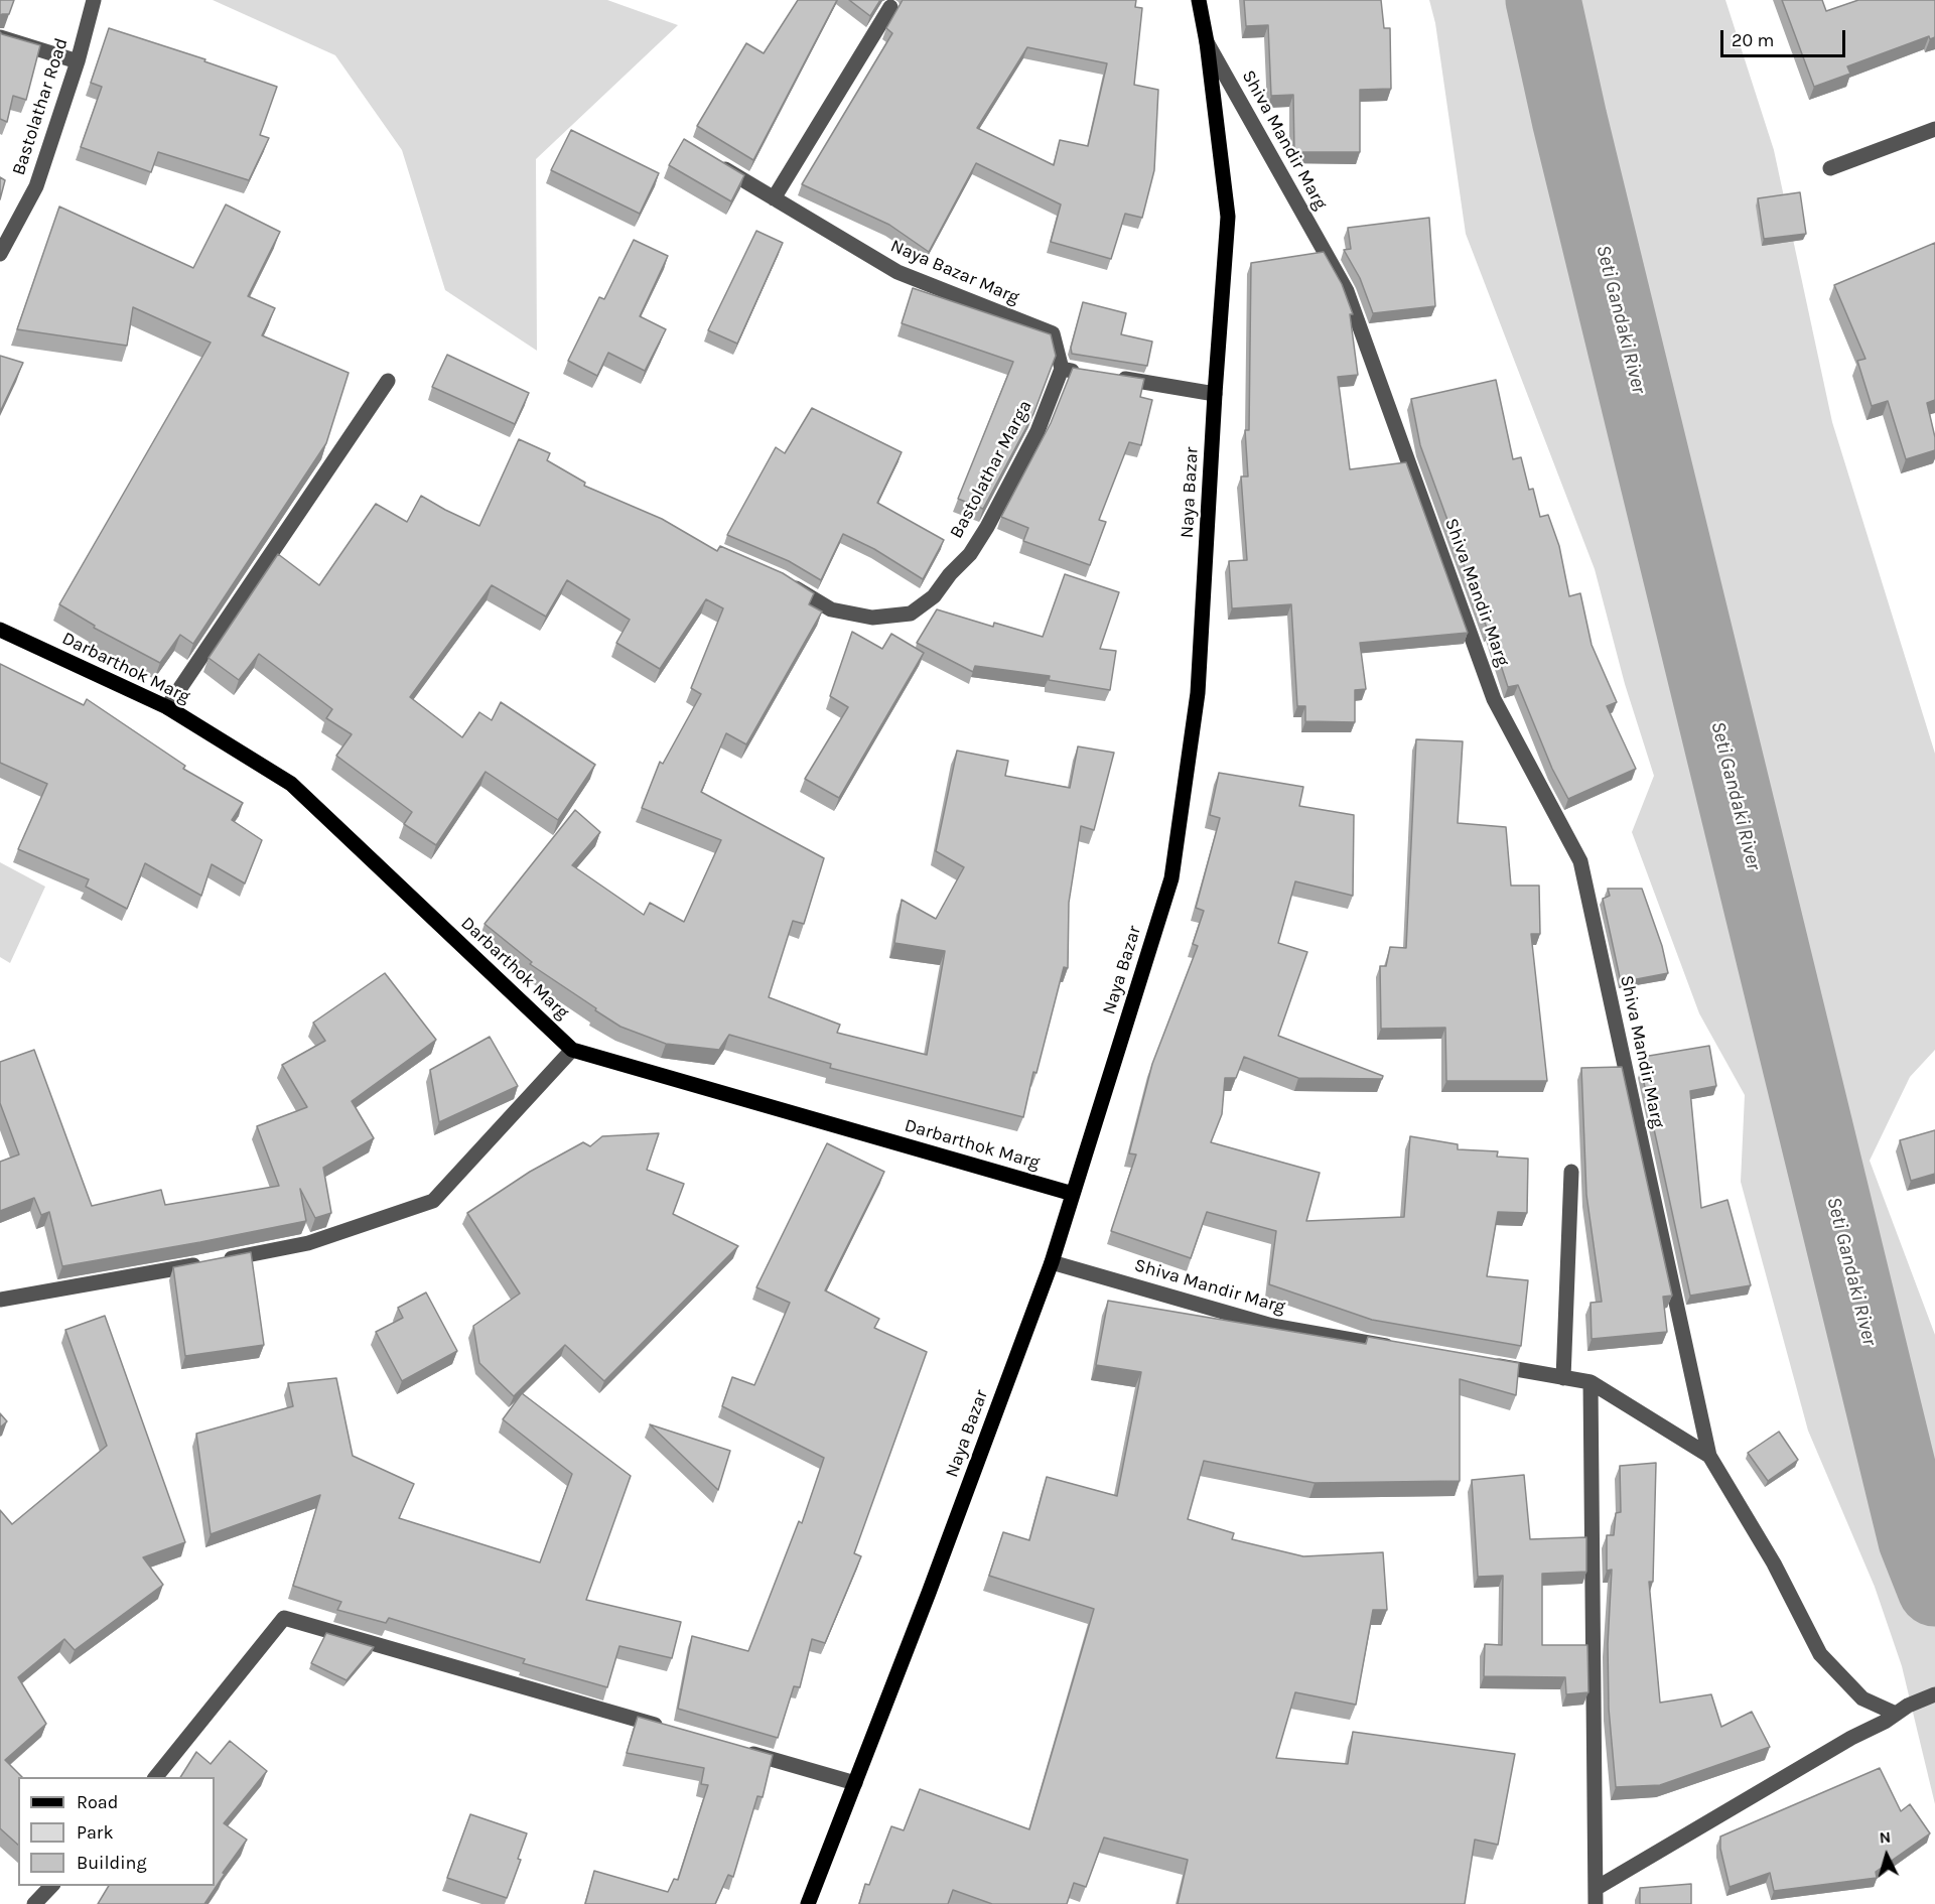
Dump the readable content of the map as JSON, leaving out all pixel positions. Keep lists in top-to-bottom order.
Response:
{
  "streets": {
    "main road": ["Naya Bazar", "Darbarthok Marg"],
    "street": [
      "Bastolathar Road",
      "Shiva Mandir Marg",
      "Naya Bazar Marg",
      "Bastolathar Marga"
    ]
  },
  "crossings": [
    ["Shiva Mandir Marg", "Naya Bazar"],
    ["Naya Bazar Marg", "Bastolathar Marga"],
    ["Naya Bazar", "Darbarthok Marg"]
  ],
  "water": ["Seti Gandaki River"],
  "legend": ["Road", "Park", "Building"],
  "scale_bar": "20 m",
  "north": "top"
}
